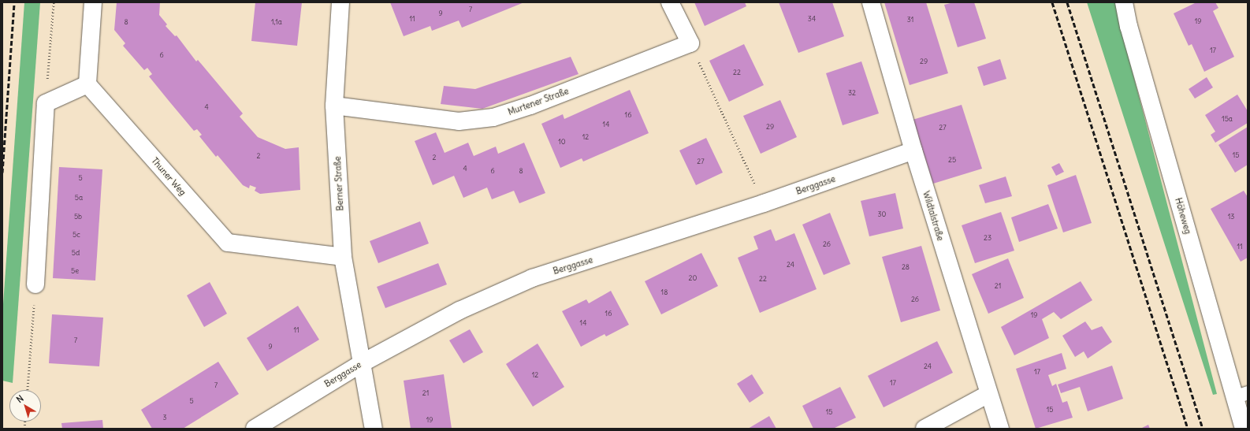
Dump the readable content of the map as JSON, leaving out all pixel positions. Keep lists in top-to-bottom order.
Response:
{
  "streets": {
    "street": [
      "Murtener Straße",
      "Thuner Weg",
      "Berner Straße",
      "Berggasse",
      "Wildtalstraße",
      "Höheweg"
    ]
  },
  "crossings": [
    ["Murtener Straße", "Berner Straße"],
    ["Thuner Weg", "Berner Straße"],
    ["Berner Straße", "Berggasse"],
    ["Berggasse", "Wildtalstraße"]
  ],
  "house_numbers": [
    "7",
    "9",
    "11",
    "34",
    "31",
    "19",
    "8",
    "1,1a",
    "17",
    "6",
    "29",
    "22",
    "32",
    "4",
    "16",
    "15a",
    "14",
    "29",
    "27",
    "12",
    "10",
    "15",
    "2",
    "2",
    "25",
    "27",
    "4",
    "6",
    "8",
    "5",
    "5a",
    "30",
    "5b",
    "13",
    "5c",
    "23",
    "26",
    "11",
    "5d",
    "24",
    "28",
    "5e",
    "20",
    "22",
    "21",
    "18",
    "26",
    "16",
    "19",
    "14",
    "11",
    "7",
    "9",
    "24",
    "17",
    "12",
    "17",
    "7",
    "21",
    "5",
    "15",
    "15",
    "3",
    "19"
  ],
  "north": "top left"
}
